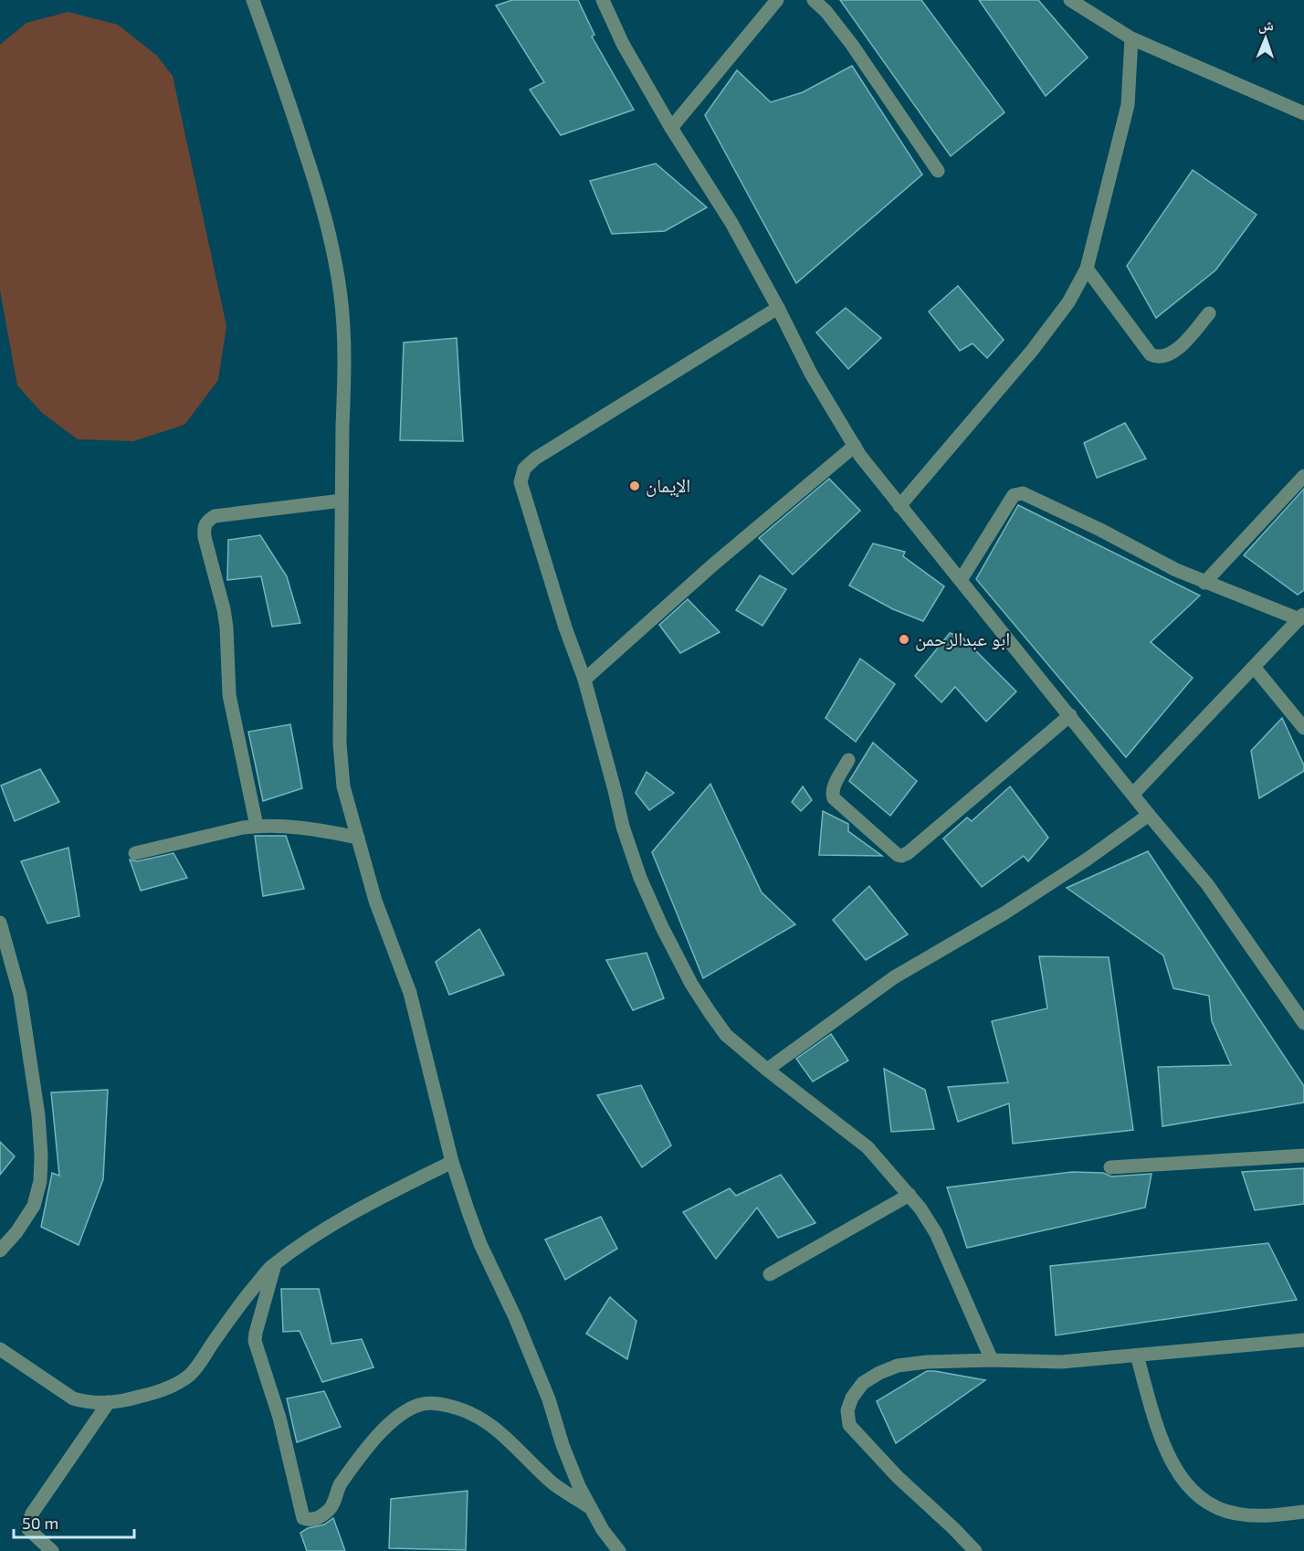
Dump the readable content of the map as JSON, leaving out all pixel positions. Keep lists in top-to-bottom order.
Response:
{
  "places": ["الإيمان", "ابو عبدالرحمن"],
  "scale_bar": "50 m",
  "north": "top"
}
